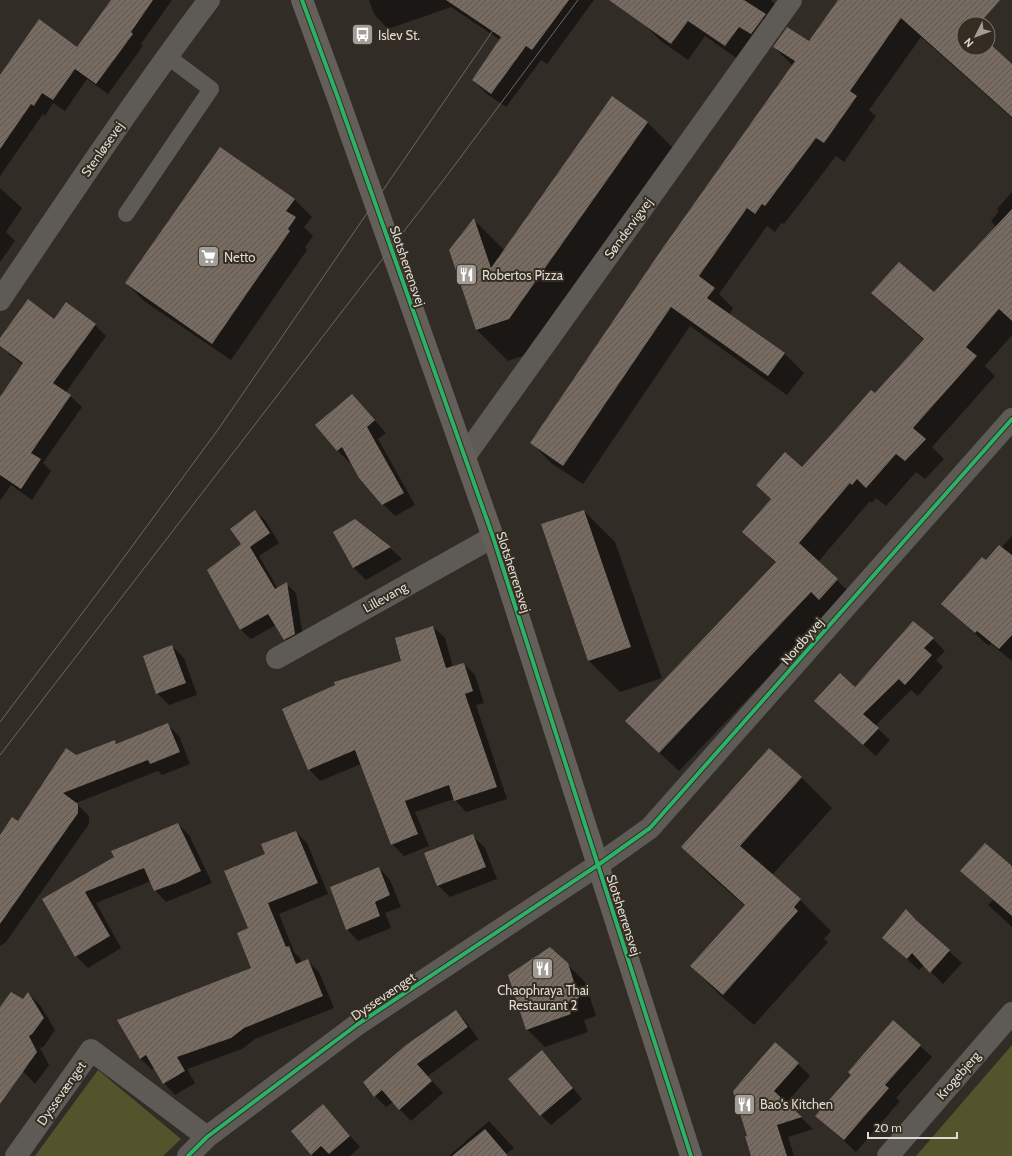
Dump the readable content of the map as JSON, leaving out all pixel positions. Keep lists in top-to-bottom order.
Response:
{
  "streets": {
    "street": [
      "Stenløsevej",
      "Søndervigvej",
      "Slotsherrensvej",
      "Lillevang",
      "Nordbyvej",
      "Dyssevænget",
      "Krogebjerg"
    ]
  },
  "crossings": [
    ["Søndervigvej", "Slotsherrensvej"],
    ["Slotsherrensvej", "Lillevang"],
    ["Slotsherrensvej", "Nordbyvej"],
    ["Slotsherrensvej", "Dyssevænget"],
    ["Nordbyvej", "Dyssevænget"]
  ],
  "places": {
    "bus stop": ["Islev St."],
    "supermarket": ["Netto"],
    "restaurant": ["Robertos Pizza", "Chaophraya Thai Restaurant 2", "Bao's Kitchen"]
  },
  "scale_bar": "20 m",
  "north": "bottom left"
}
